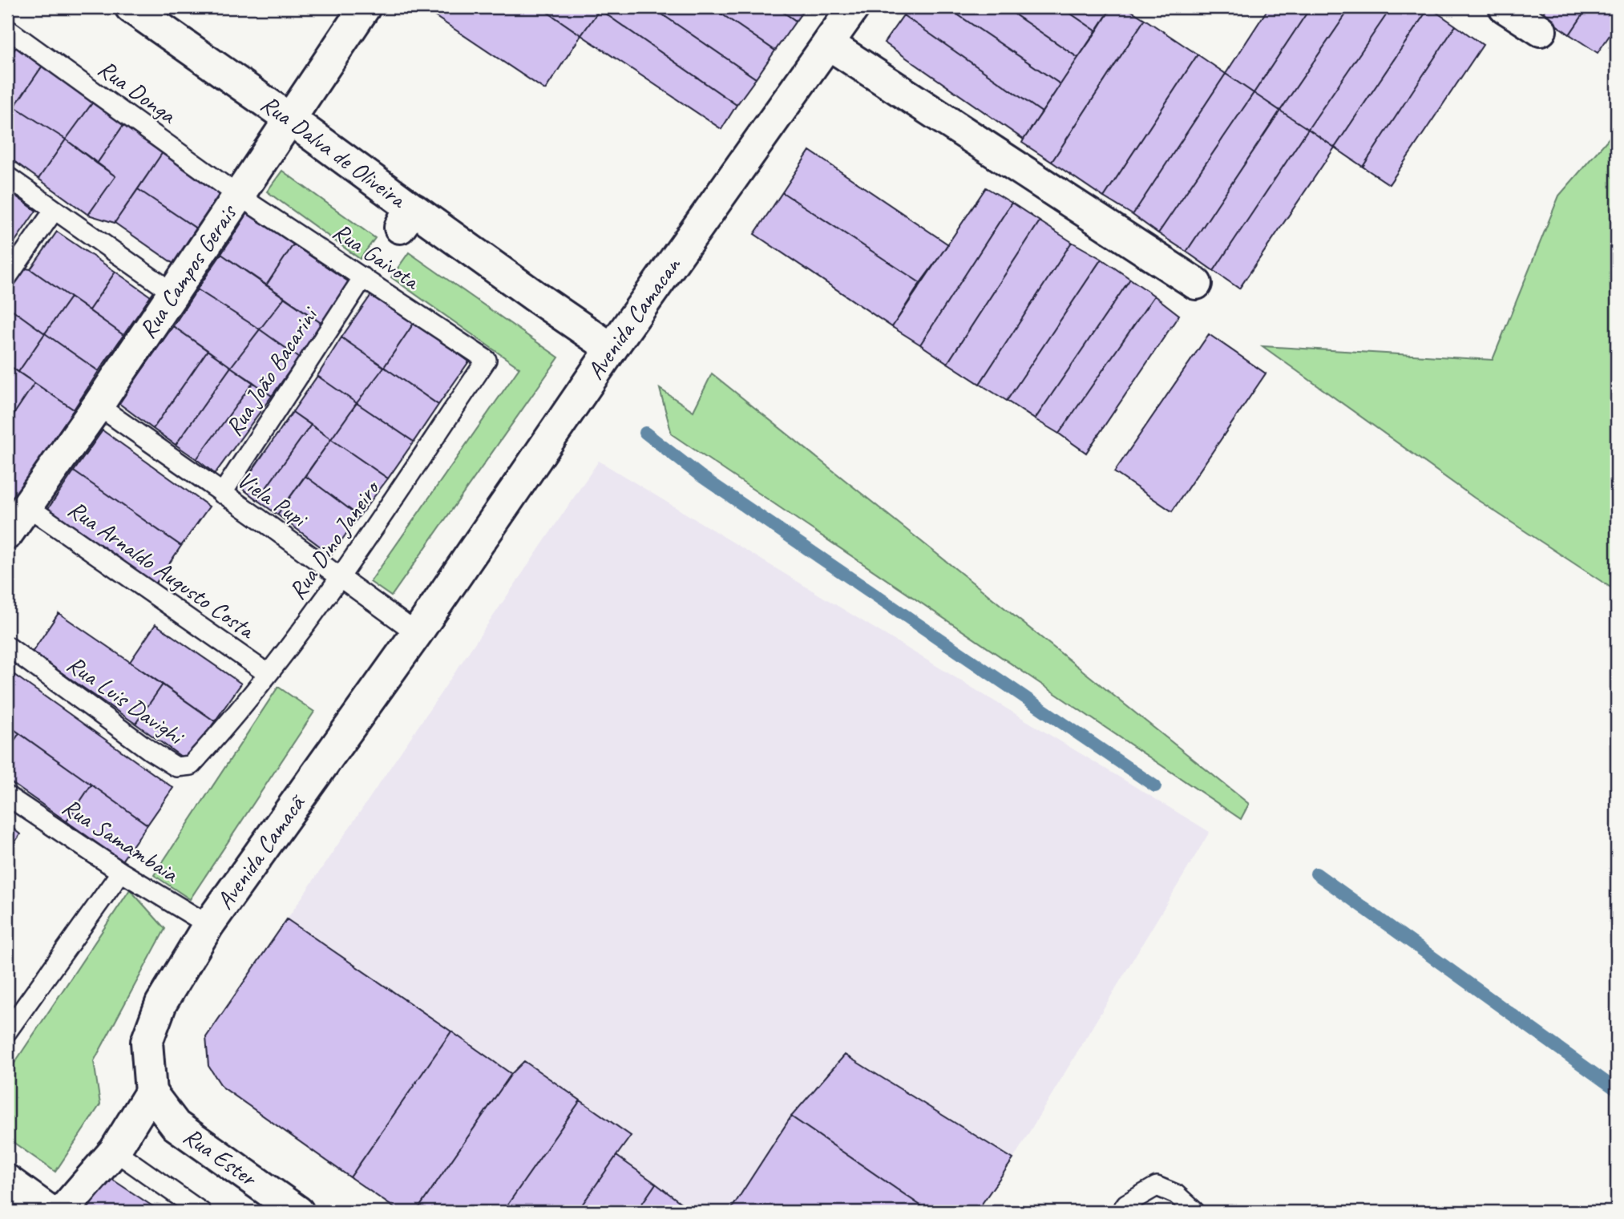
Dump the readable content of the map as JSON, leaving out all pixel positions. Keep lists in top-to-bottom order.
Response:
{
  "streets": {
    "street": [
      "Rua Dalva de Oliveira",
      "Rua Campos Gerais",
      "Avenida Camacan",
      "Avenida Camacã",
      "Rua Ester"
    ],
    "lane": [
      "Rua Donga",
      "Rua Gaivota",
      "Rua João Bacarini",
      "Viela Pupi",
      "Rua Dino Janeiro",
      "Rua Arnaldo Augusto Costa",
      "Rua Luis Davighi",
      "Rua Samambaia"
    ]
  },
  "crossings": [
    ["Rua Donga", "Rua Gaivota"],
    ["Rua Donga", "Rua Campos Gerais"],
    ["Rua Dalva de Oliveira", "Rua Campos Gerais"],
    ["Rua Dalva de Oliveira", "Avenida Camacan"],
    ["Rua Gaivota", "Rua Campos Gerais"],
    ["Rua Gaivota", "Rua João Bacarini"],
    ["Rua Gaivota", "Rua Dino Janeiro"],
    ["Rua Campos Gerais", "Viela Pupi"],
    ["Rua Campos Gerais", "Rua Arnaldo Augusto Costa"],
    ["Avenida Camacan", "Viela Pupi"],
    ["Avenida Camacan", "Avenida Camacã"],
    ["Rua João Bacarini", "Viela Pupi"],
    ["Viela Pupi", "Rua Dino Janeiro"],
    ["Viela Pupi", "Avenida Camacã"],
    ["Rua Dino Janeiro", "Rua Arnaldo Augusto Costa"],
    ["Rua Dino Janeiro", "Rua Luis Davighi"],
    ["Rua Samambaia", "Avenida Camacã"],
    ["Avenida Camacã", "Rua Ester"]
  ]
}
